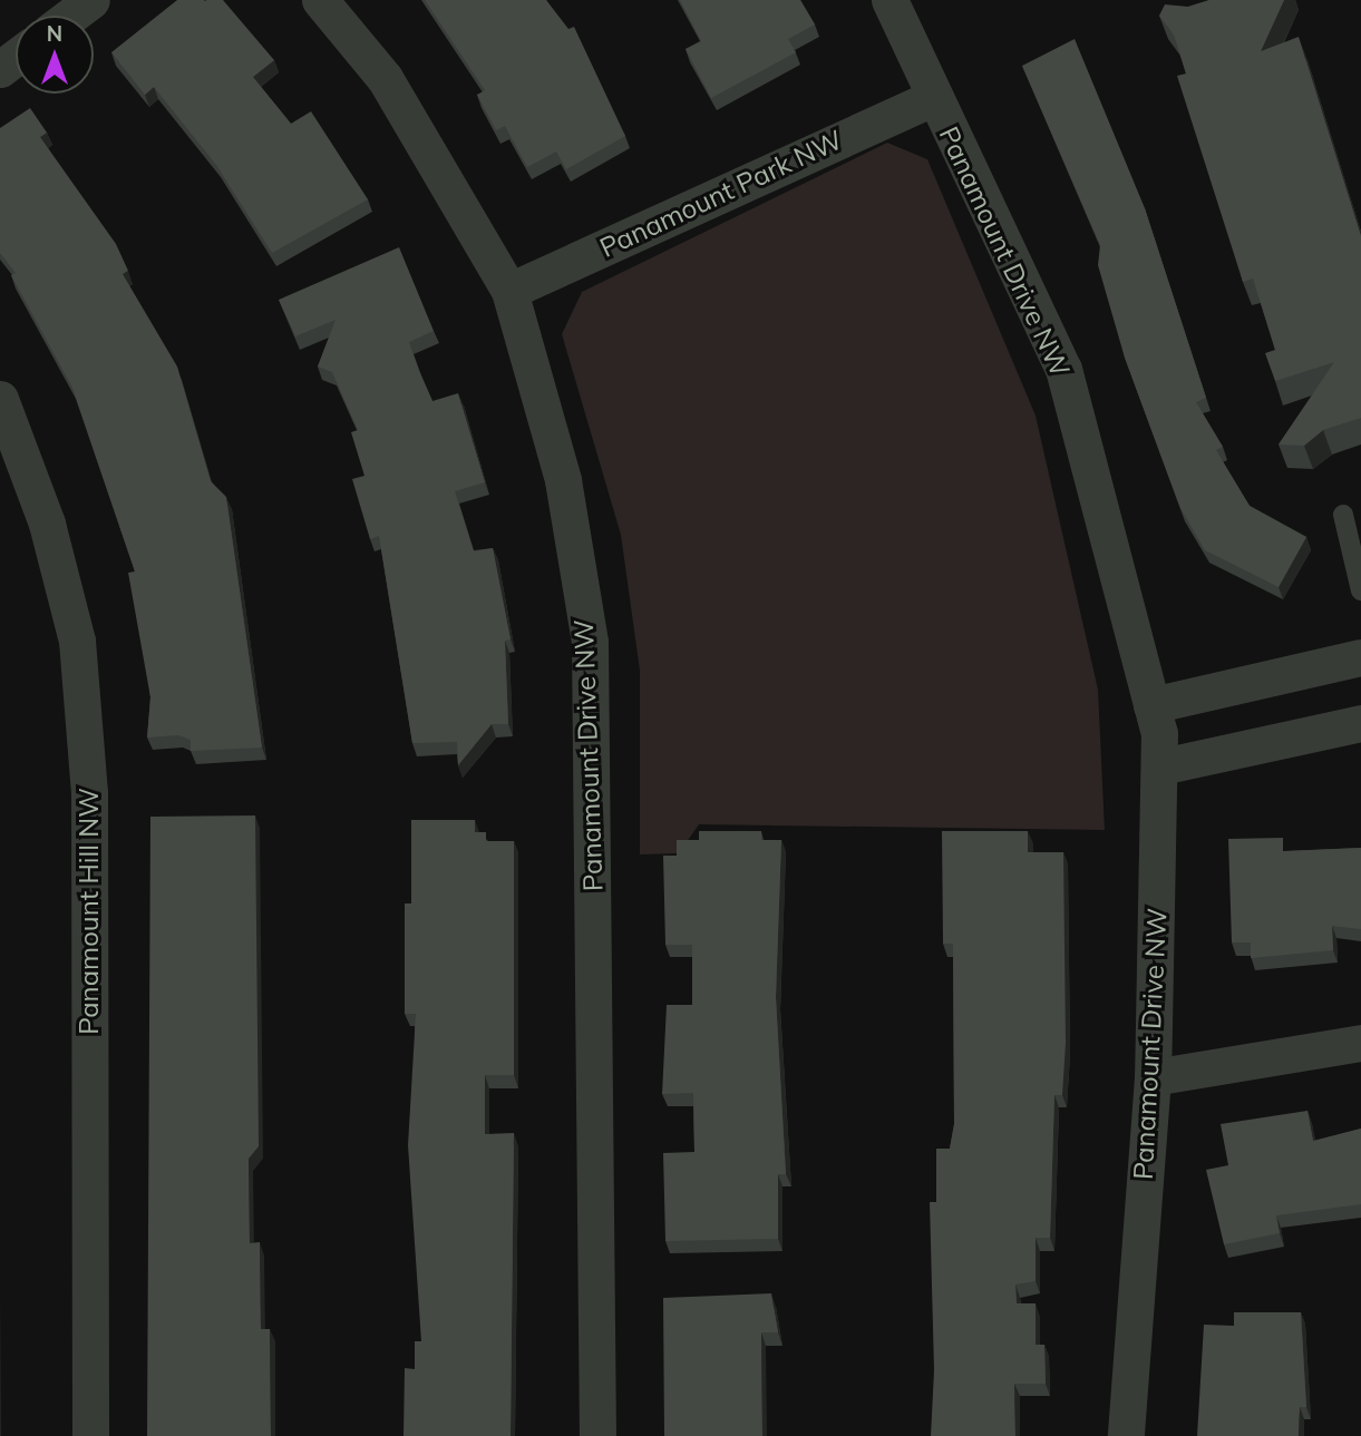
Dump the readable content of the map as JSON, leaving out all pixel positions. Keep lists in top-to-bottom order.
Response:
{
  "streets": {
    "street": ["Panamount Park NW", "Panamount Drive NW", "Panamount Hill NW"]
  },
  "crossings": [
    ["Panamount Park NW", "Panamount Drive NW"]
  ],
  "north": "top"
}
